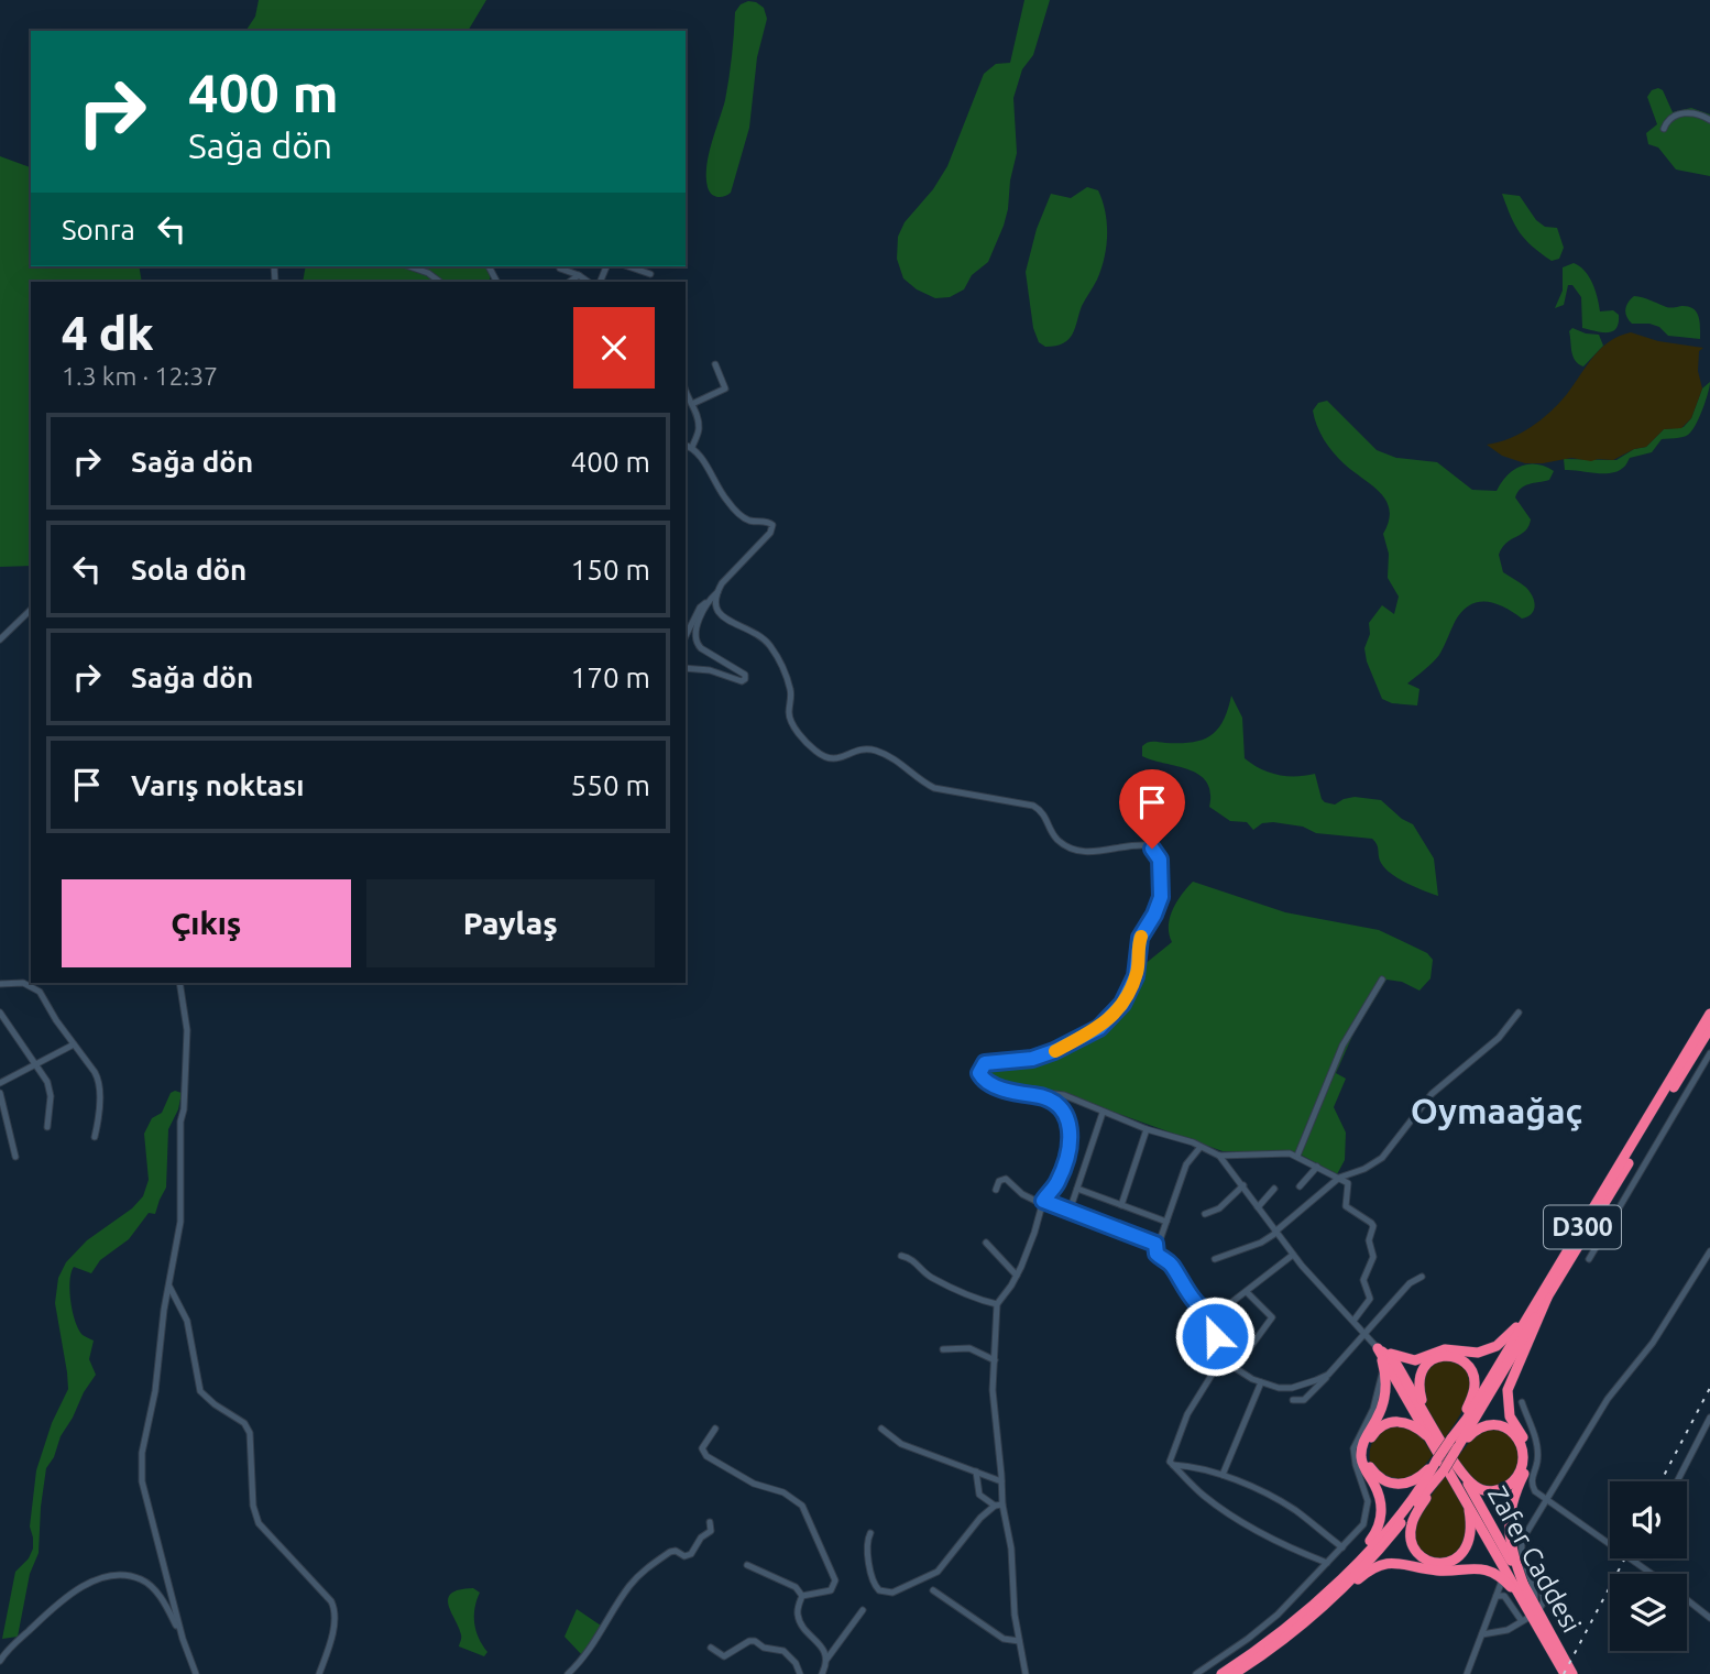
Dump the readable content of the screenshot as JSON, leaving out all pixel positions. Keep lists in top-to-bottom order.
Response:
{
  "streets": {
    "highway": ["D300", "Zafer Caddesi"]
  },
  "crossings": [
    ["D300", "Zafer Caddesi"]
  ],
  "districts": ["Oymaağaç"],
  "page": {
    "turn": ["400 m", "Sağa dön"],
    "then": "Sonra",
    "heading": ["4 dk", "1.3 km · 12:37"],
    "list": [
      {
        "name": "Sağa dön",
        "value": "400 m"
      },
      {
        "name": "Sola dön",
        "value": "150 m"
      },
      {
        "name": "Sağa dön",
        "value": "170 m"
      },
      {
        "name": "Varış noktası",
        "value": "550 m"
      }
    ],
    "buttons": ["Çıkış", "Paylaş"]
  }
}
